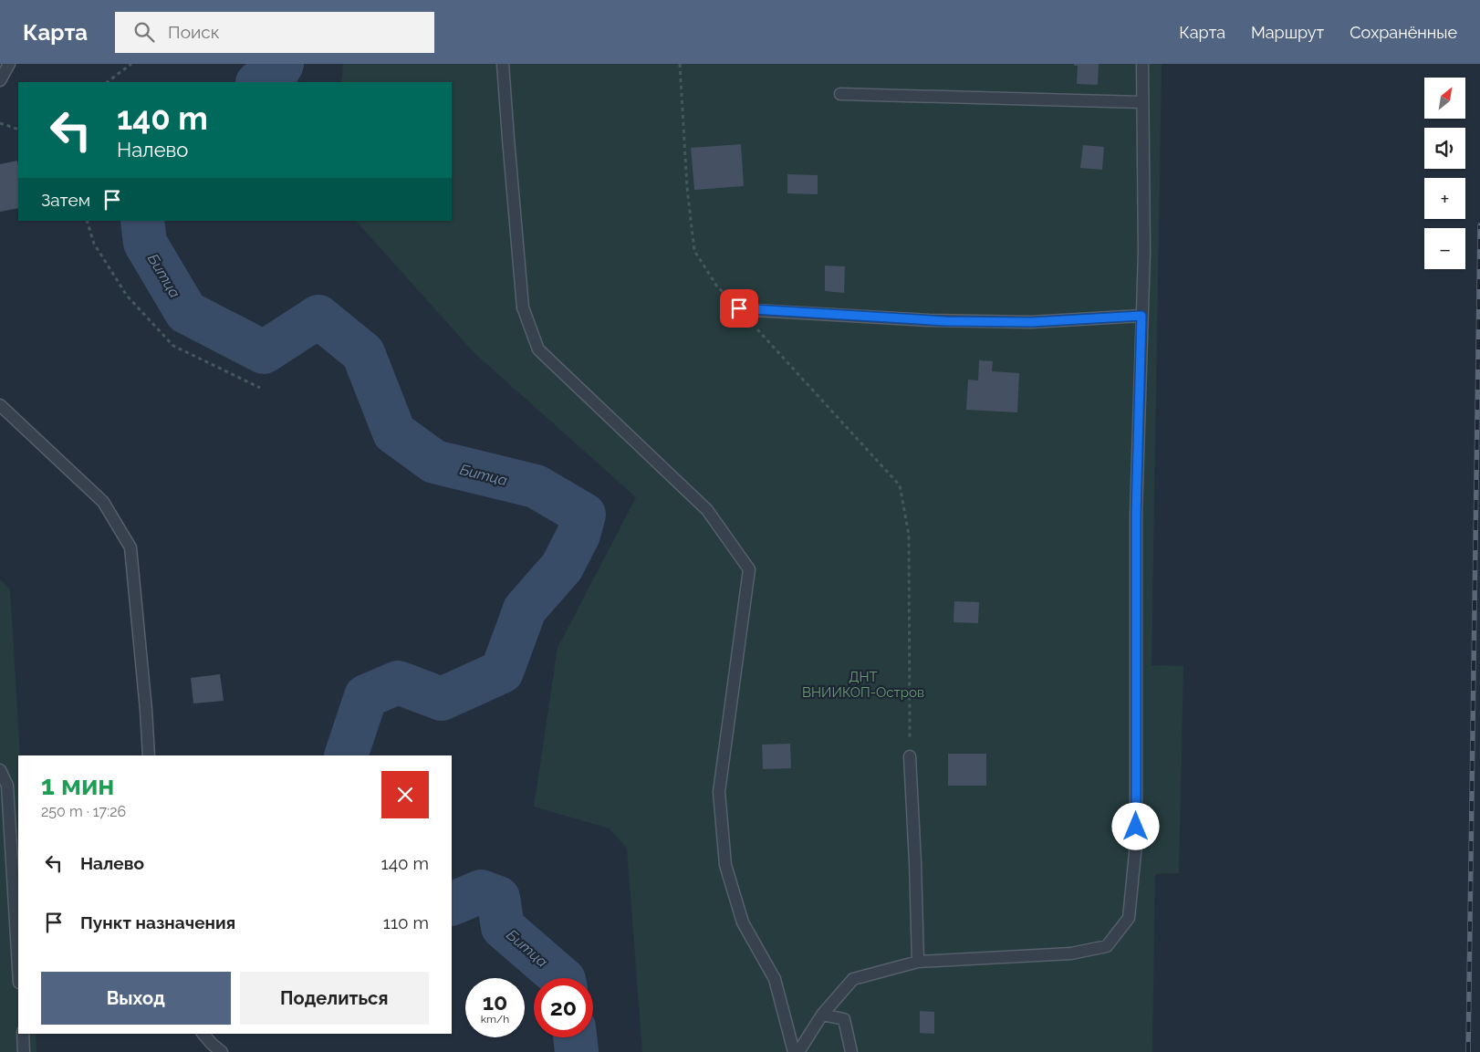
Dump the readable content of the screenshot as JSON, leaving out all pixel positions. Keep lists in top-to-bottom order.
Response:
{
  "water": ["Битца"],
  "parks": ["ДНТ ВНИИКОП-Остров"],
  "north": "top right",
  "page": {
    "header": "Карта",
    "search": "Поиск",
    "nav": ["Карта", "Маршрут", "Сохранённые"],
    "map_buttons": ["+", "−"],
    "turn": ["140 m", "Налево"],
    "then": "Затем",
    "heading": ["1 мин", "250 m · 17:26"],
    "list": [
      {
        "name": "Налево",
        "value": "140 m"
      },
      {
        "name": "Пункт назначения",
        "value": "110 m"
      }
    ],
    "buttons": ["Выход", "Поделиться"],
    "speed": "10 km/h",
    "limit": "20"
  }
}
